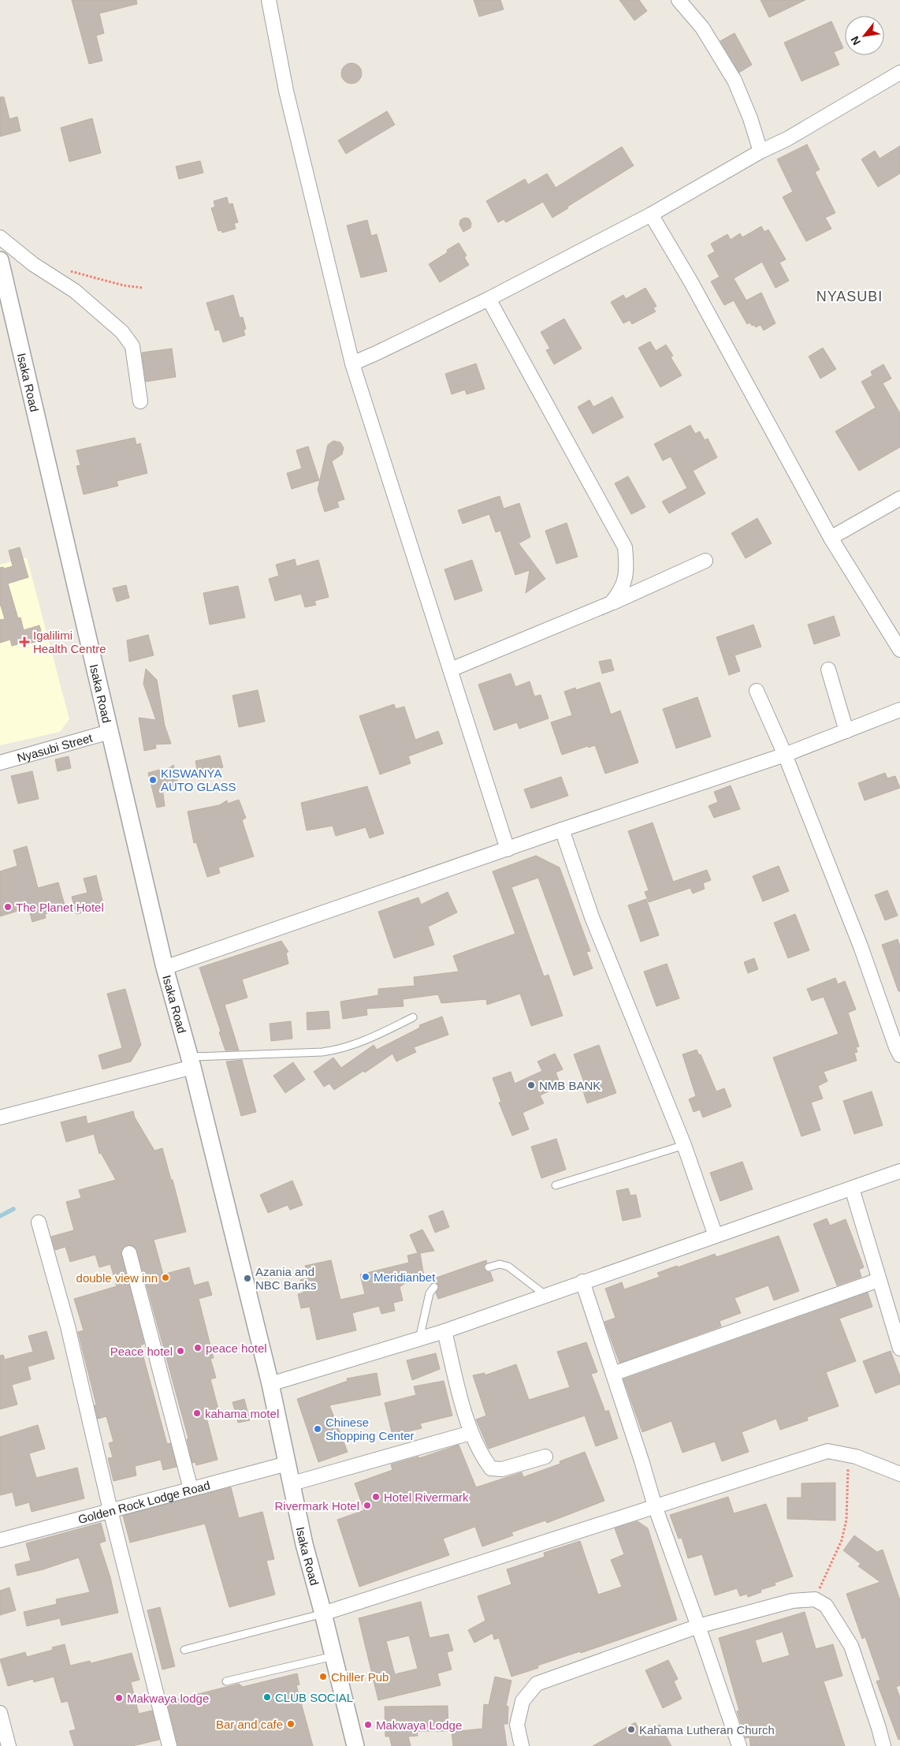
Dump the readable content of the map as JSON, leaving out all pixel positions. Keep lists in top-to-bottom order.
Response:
{
  "streets": {
    "street": ["Isaka Road", "Nyasubi Street", "Golden Rock Lodge Road"]
  },
  "crossings": [
    ["Isaka Road", "Nyasubi Street"],
    ["Isaka Road", "Golden Rock Lodge Road"]
  ],
  "districts": ["NYASUBI"],
  "places": {
    "health": ["Igalilimi Health Centre"],
    "other": [
      "KISWANYA AUTO GLASS",
      "The Planet Hotel",
      "NMB BANK",
      "Meridianbet",
      "double view inn",
      "Azania and NBC Banks",
      "peace hotel",
      "Peace hotel",
      "kahama motel",
      "Chinese Shopping Center",
      "Hotel Rivermark",
      "Rivermark Hotel",
      "Chiller Pub",
      "CLUB SOCIAL",
      "Makwaya lodge",
      "Bar and cafe",
      "Makwaya Lodge",
      "Kahama Lutheran Church"
    ]
  },
  "north": "bottom left"
}
